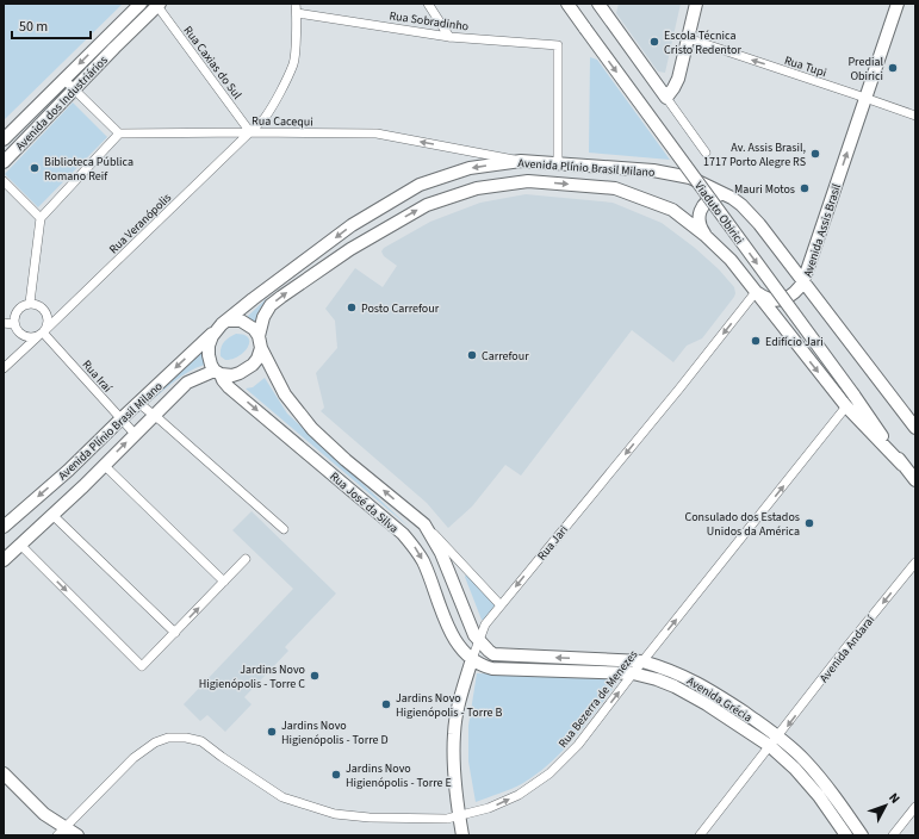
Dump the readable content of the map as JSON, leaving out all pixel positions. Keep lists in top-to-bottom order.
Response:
{
  "streets": {
    "main road": [
      "Avenida dos Industriários",
      "Avenida Plínio Brasil Milano",
      "Viaduto Obirici",
      "Avenida Assis Brasil",
      "Rua José da Silva",
      "Rua Jari",
      "Avenida Grécia"
    ],
    "street": [
      "Rua Sobradinho",
      "Rua Caxias do Sul",
      "Rua Tupi",
      "Rua Cacequi",
      "Rua Veranópolis",
      "Rua Iraí",
      "Avenida Andaraí",
      "Rua Bezerra de Menezes"
    ]
  },
  "crossings": [
    ["Rua Sobradinho", "Avenida Plínio Brasil Milano"],
    ["Rua Sobradinho", "Rua Veranópolis"],
    ["Rua Caxias do Sul", "Avenida dos Industriários"],
    ["Rua Caxias do Sul", "Rua Cacequi"],
    ["Rua Caxias do Sul", "Rua Veranópolis"],
    ["Rua Tupi", "Avenida Assis Brasil"],
    ["Rua Cacequi", "Avenida Plínio Brasil Milano"],
    ["Rua Cacequi", "Rua Veranópolis"],
    ["Avenida Plínio Brasil Milano", "Avenida Assis Brasil"],
    ["Avenida Plínio Brasil Milano", "Rua Iraí"],
    ["Avenida Plínio Brasil Milano", "Rua José da Silva"],
    ["Avenida Plínio Brasil Milano", "Rua Jari"],
    ["Rua Veranópolis", "Rua Iraí"],
    ["Rua José da Silva", "Rua Jari"],
    ["Rua José da Silva", "Avenida Grécia"],
    ["Rua Jari", "Rua Bezerra de Menezes"],
    ["Rua Jari", "Avenida Grécia"],
    ["Avenida Andaraí", "Avenida Grécia"],
    ["Rua Bezerra de Menezes", "Avenida Grécia"]
  ],
  "one_way": [
    "Rua Tupi",
    "Rua Cacequi",
    "Avenida Assis Brasil",
    "Rua Jari",
    "Avenida Andaraí",
    "Rua Bezerra de Menezes"
  ],
  "places": [
    "Escola Técnica Cristo Redentor",
    "Predial Obirici",
    "Av. Assis Brasil, 1717 Porto Alegre RS",
    "Biblioteca Pública Romano Reif",
    "Mauri Motos",
    "Posto Carrefour",
    "Edifício Jari",
    "Carrefour",
    "Consulado dos Estados Unidos da América",
    "Jardins Novo Higienópolis - Torre C",
    "Jardins Novo Higienópolis - Torre B",
    "Jardins Novo Higienópolis - Torre D",
    "Jardins Novo Higienópolis - Torre E"
  ],
  "scale_bar": "50 m",
  "north": "top right"
}
